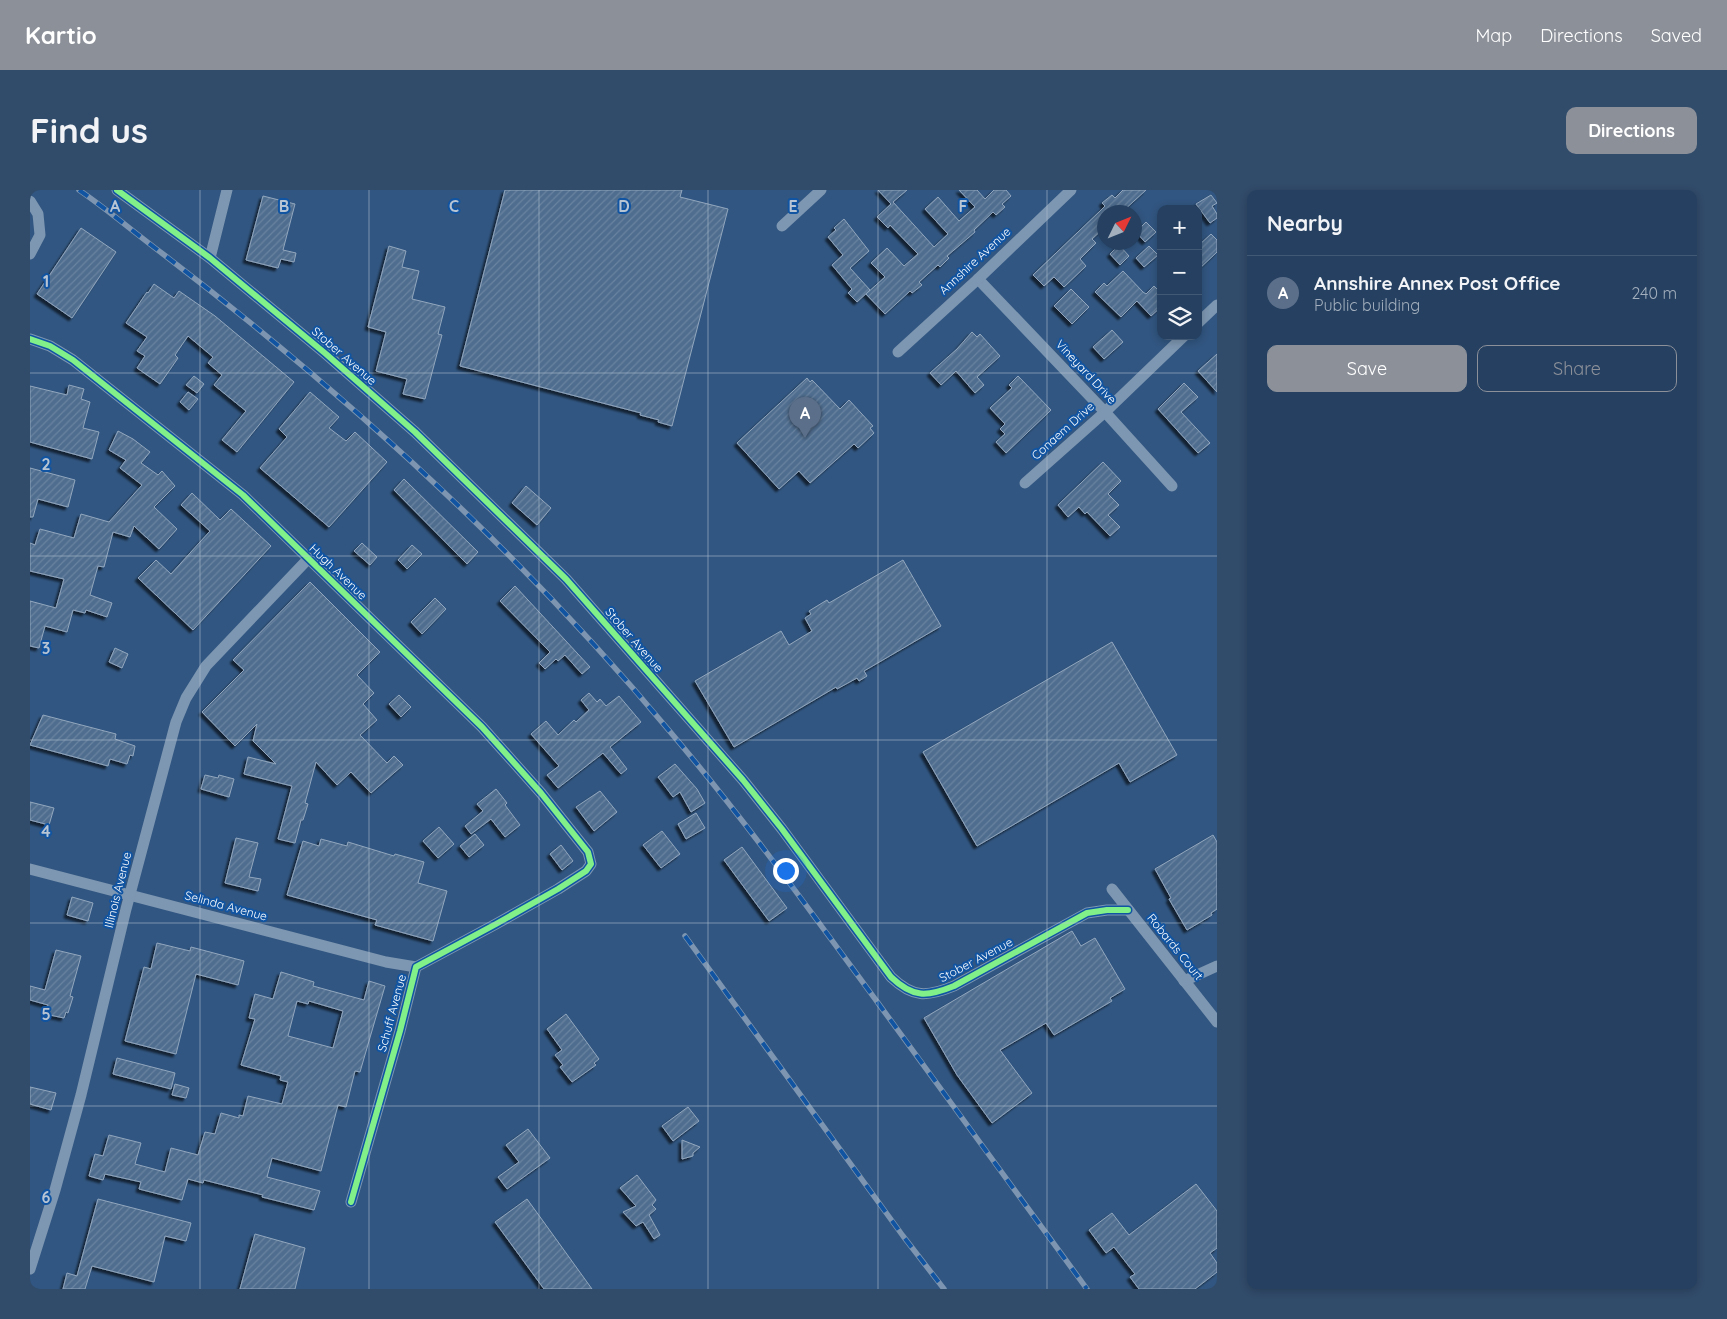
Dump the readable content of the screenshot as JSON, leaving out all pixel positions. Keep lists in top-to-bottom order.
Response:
{
  "streets": {
    "street": [
      "Annshire Avenue",
      "Stober Avenue",
      "Vineyard Drive",
      "Conaem Drive",
      "Hugh Avenue",
      "Illinois Avenue",
      "Selinda Avenue",
      "Robards Court",
      "Schuff Avenue"
    ]
  },
  "crossings": [
    ["Annshire Avenue", "Vineyard Drive"],
    ["Stober Avenue", "Robards Court"],
    ["Vineyard Drive", "Conaem Drive"],
    ["Hugh Avenue", "Illinois Avenue"],
    ["Hugh Avenue", "Schuff Avenue"],
    ["Illinois Avenue", "Selinda Avenue"],
    ["Selinda Avenue", "Schuff Avenue"]
  ],
  "north": "top right",
  "page": {
    "header": "Kartio",
    "nav": ["Map", "Directions", "Saved"],
    "buttons": [
      "Directions",
      ["Save", "Share"]
    ],
    "title": "Find us",
    "heading": "Nearby",
    "map_buttons": ["+", "−"],
    "list": [
      {
        "mark": "A",
        "name": "Annshire Annex Post Office",
        "note": "Public building",
        "value": "240 m"
      }
    ],
    "pins": "A"
  },
  "grid": {
    "columns": [
      "A",
      "B",
      "C",
      "D",
      "E",
      "F"
    ],
    "rows": [
      "1",
      "2",
      "3",
      "4",
      "5",
      "6"
    ]
  }
}
